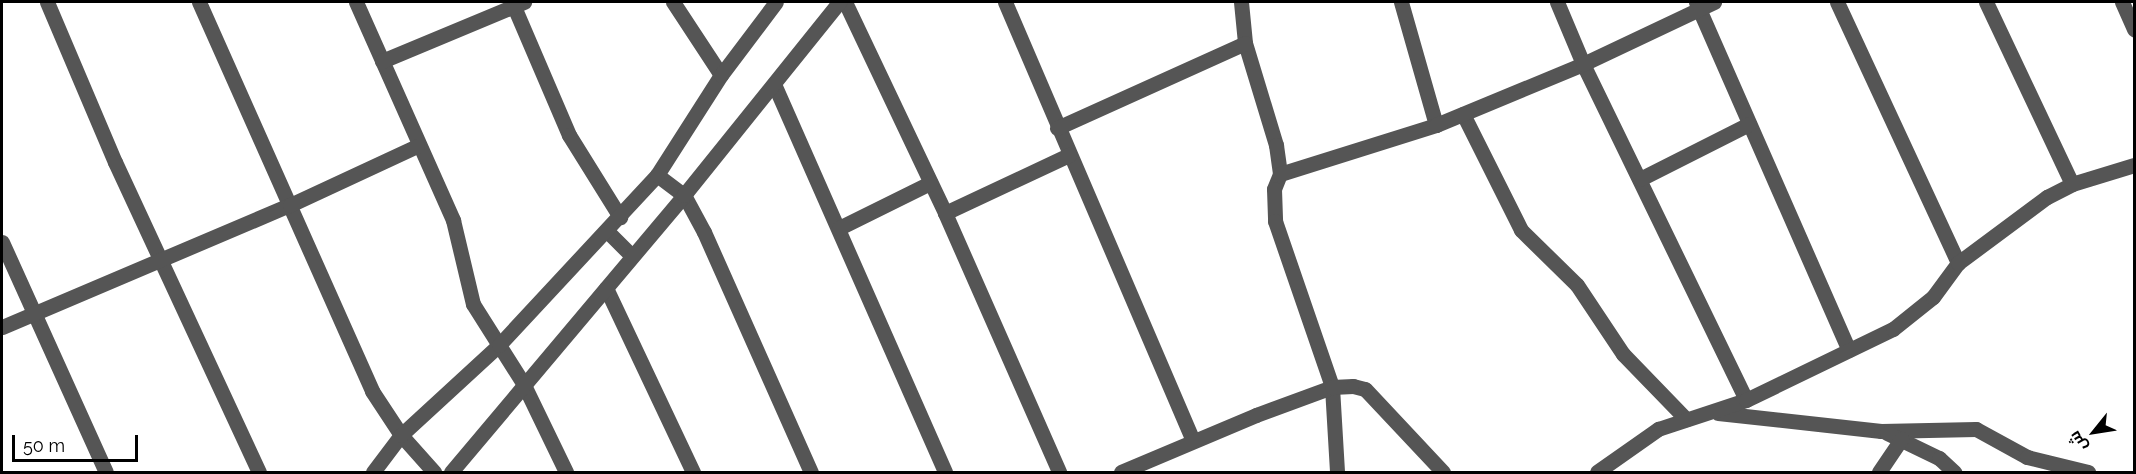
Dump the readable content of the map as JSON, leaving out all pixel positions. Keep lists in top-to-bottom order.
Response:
{
  "scale_bar": "50 m",
  "north": "bottom left"
}
